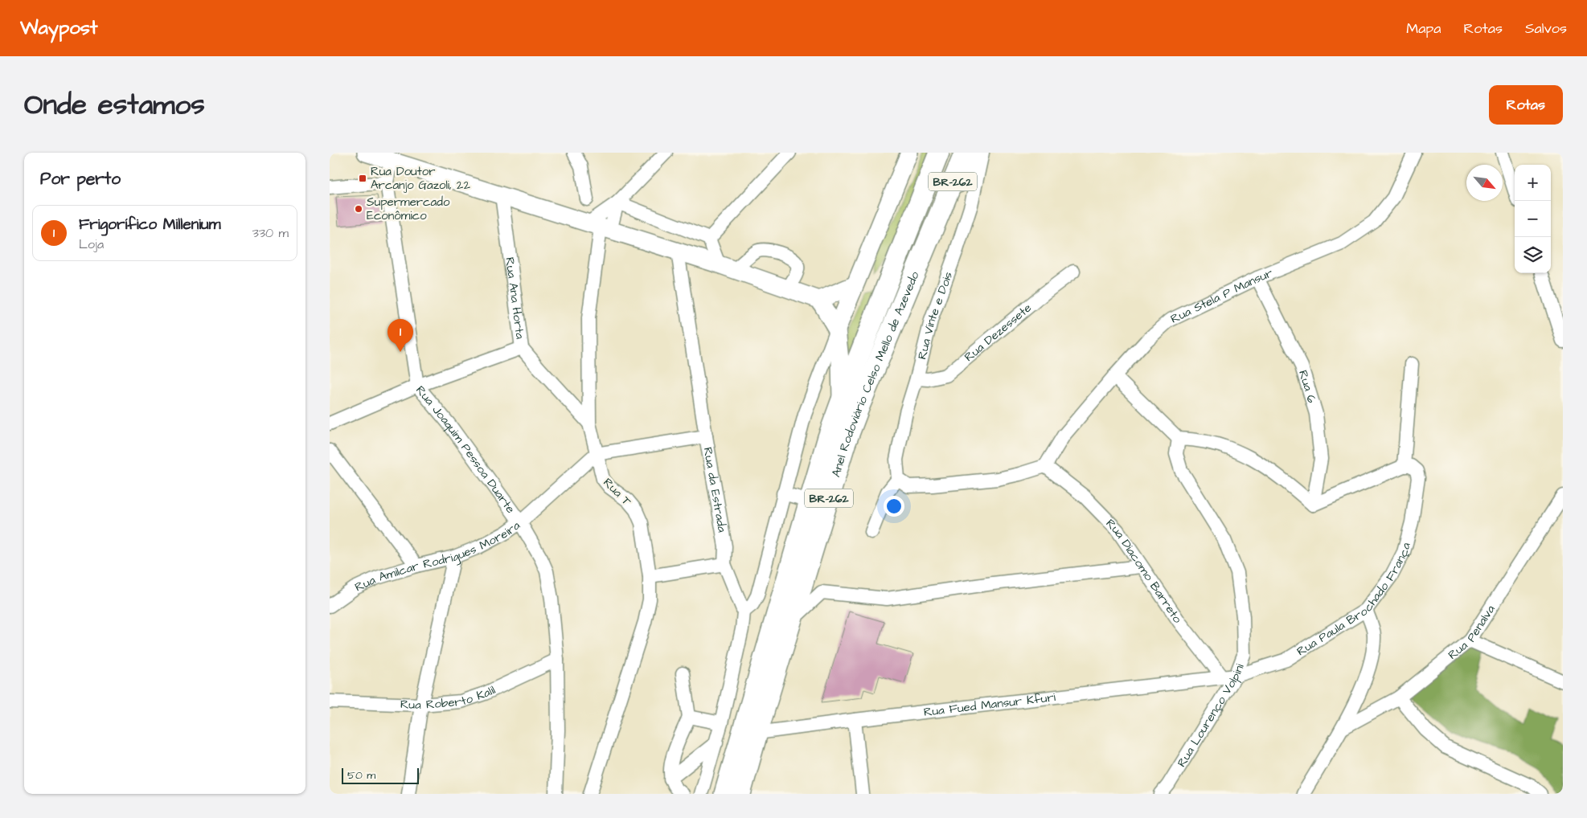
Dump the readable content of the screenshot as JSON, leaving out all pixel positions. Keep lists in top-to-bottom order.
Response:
{
  "streets": {
    "highway": ["BR-262", "Anel Rodoviário Celso Mello de Azevedo"],
    "street": [
      "Rua Stela P Mansur",
      "Rua Ana Horta",
      "Rua Vinte e Dois",
      "Rua Dezessete",
      "Rua 6",
      "Rua Joaquim Pessoa Duarte",
      "Rua da Estrada",
      "Rua T",
      "Rua Amilcar Rodrigues Moreira",
      "Rua Diacomo Barreto",
      "Rua Paula Brochado França",
      "Rua Penalva",
      "Rua Roberto Kalil",
      "Rua Fued Mansur Kfuri",
      "Rua Lourenço Volpini"
    ]
  },
  "crossings": [
    ["Rua Stela P Mansur", "Rua 6"],
    ["Rua Stela P Mansur", "Rua Diacomo Barreto"],
    ["Rua Ana Horta", "Rua T"],
    ["Rua Vinte e Dois", "Rua Dezessete"],
    ["Anel Rodoviário Celso Mello de Azevedo", "Rua Fued Mansur Kfuri"],
    ["Rua Joaquim Pessoa Duarte", "Rua Amilcar Rodrigues Moreira"],
    ["Rua Joaquim Pessoa Duarte", "Rua Roberto Kalil"],
    ["Rua T", "Rua Amilcar Rodrigues Moreira"],
    ["Rua Diacomo Barreto", "Rua Paula Brochado França"],
    ["Rua Diacomo Barreto", "Rua Fued Mansur Kfuri"],
    ["Rua Diacomo Barreto", "Rua Lourenço Volpini"],
    ["Rua Paula Brochado França", "Rua Fued Mansur Kfuri"],
    ["Rua Paula Brochado França", "Rua Lourenço Volpini"],
    ["Rua Fued Mansur Kfuri", "Rua Lourenço Volpini"]
  ],
  "places": {
    "transit": ["Rua Doutor Arcanjo Gazoli, 22"],
    "other": ["Supermercado Econômico"]
  },
  "scale_bar": "50 m",
  "north": "bottom right",
  "page": {
    "header": "Waypost",
    "nav": ["Mapa", "Rotas", "Salvos"],
    "title": "Onde estamos",
    "buttons": "Rotas",
    "heading": "Por perto",
    "map_buttons": ["+", "−"],
    "list": [
      {
        "mark": "1",
        "name": "Frigorífico Millenium",
        "note": "Loja",
        "value": "330 m"
      }
    ],
    "pins": "1",
    "scale": "50 m"
  }
}
